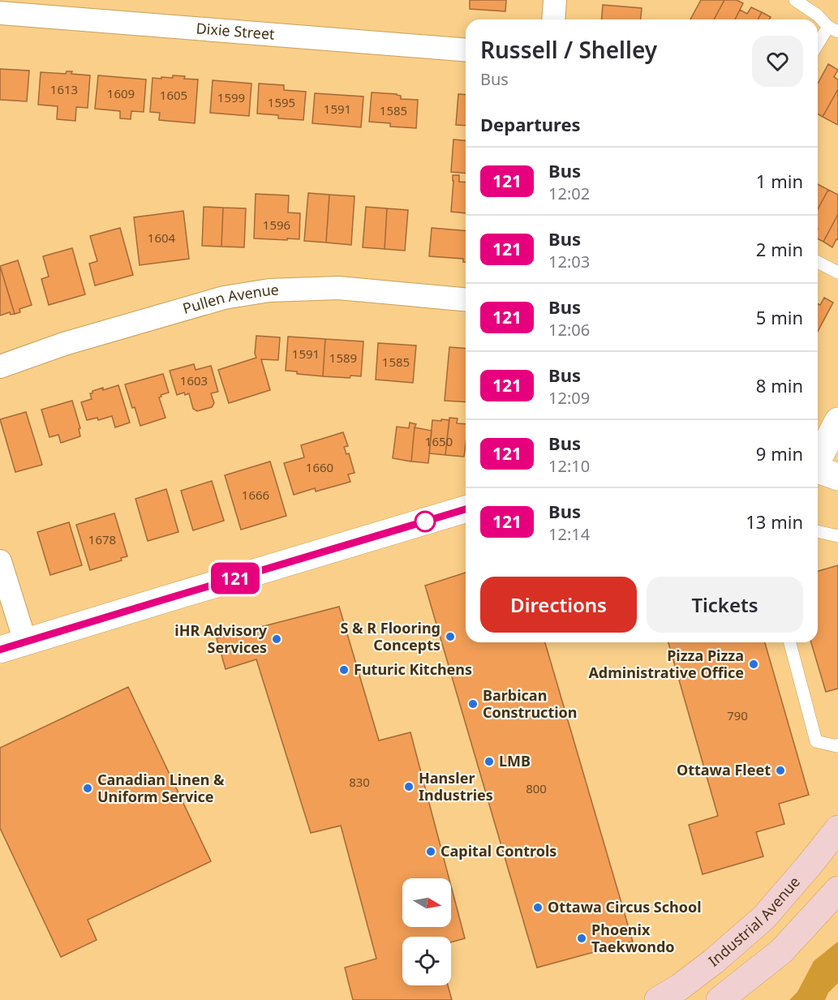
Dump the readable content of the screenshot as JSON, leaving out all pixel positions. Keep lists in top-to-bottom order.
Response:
{
  "streets": {
    "main road": ["Industrial Avenue"],
    "street": ["Dixie Street", "Pullen Avenue"]
  },
  "places": [
    "S & R Flooring Concepts",
    "iHR Advisory Services",
    "Pizza Pizza Administrative Office",
    "Futuric Kitchens",
    "Barbican Construction",
    "LMB",
    "Ottawa Fleet",
    "Hansler Industries",
    "Canadian Linen & Uniform Service",
    "Capital Controls",
    "Ottawa Circus School",
    "Phoenix Taekwondo"
  ],
  "lines": ["bus line 121"],
  "house_numbers": [
    "1613",
    "1609",
    "1605",
    "1599",
    "1595",
    "1591",
    "1585",
    "1596",
    "1604",
    "1591",
    "1589",
    "1585",
    "1603",
    "1650",
    "1660",
    "1666",
    "1678",
    "790",
    "830",
    "800"
  ],
  "north": "right",
  "page": {
    "on_map": "121",
    "heading": [
      ["Russell / Shelley", "Bus"],
      "Departures"
    ],
    "list": [
      {
        "mark": "121",
        "name": "Bus",
        "note": "12:02",
        "value": "1 min"
      },
      {
        "mark": "121",
        "name": "Bus",
        "note": "12:03",
        "value": "2 min"
      },
      {
        "mark": "121",
        "name": "Bus",
        "note": "12:06",
        "value": "5 min"
      },
      {
        "mark": "121",
        "name": "Bus",
        "note": "12:09",
        "value": "8 min"
      },
      {
        "mark": "121",
        "name": "Bus",
        "note": "12:10",
        "value": "9 min"
      },
      {
        "mark": "121",
        "name": "Bus",
        "note": "12:14",
        "value": "13 min"
      }
    ],
    "buttons": ["Directions", "Tickets"]
  }
}
